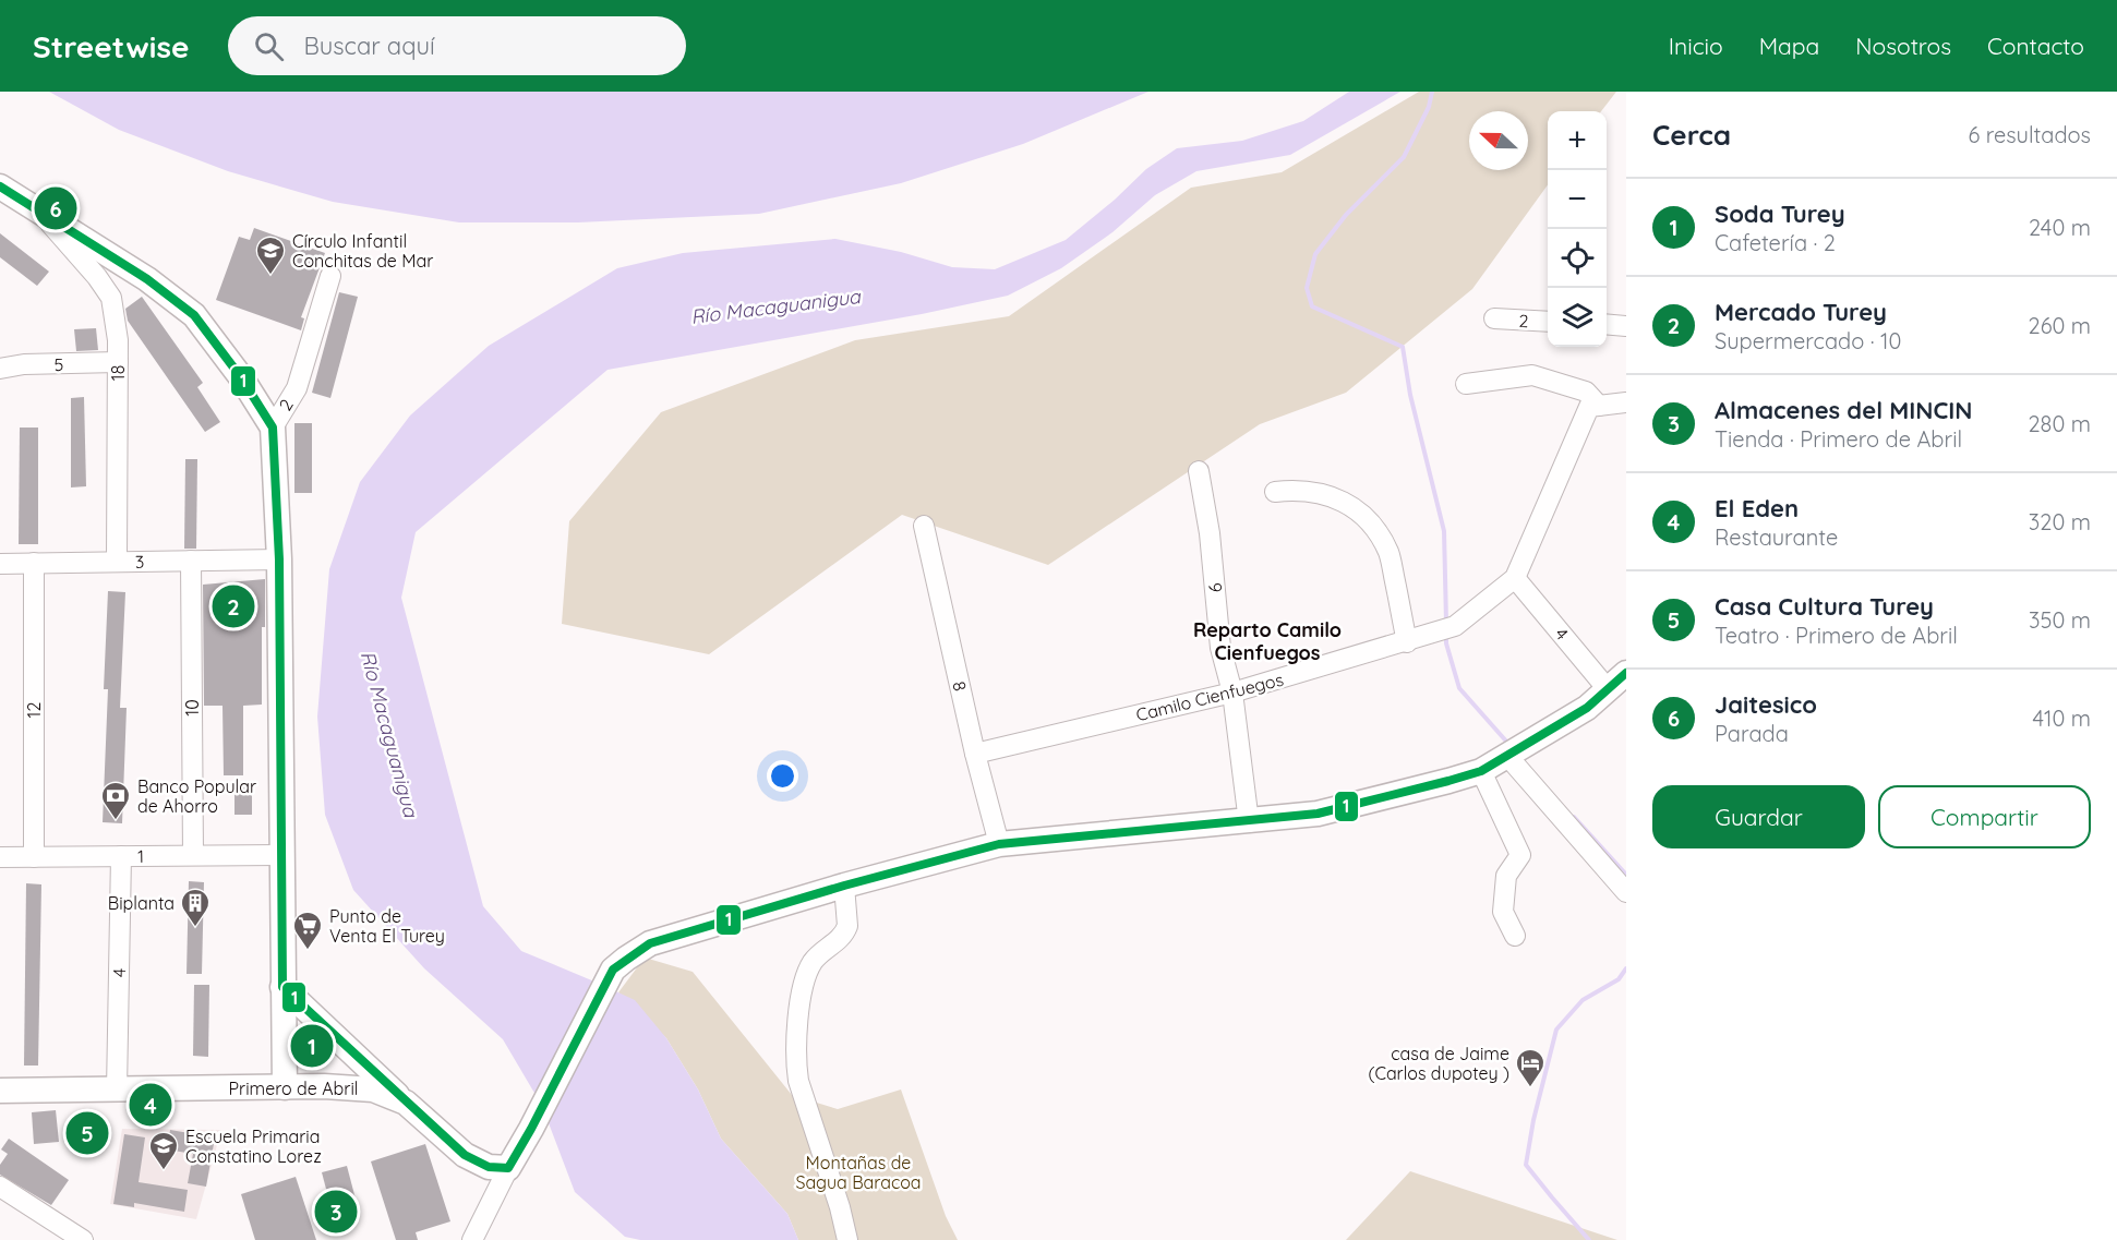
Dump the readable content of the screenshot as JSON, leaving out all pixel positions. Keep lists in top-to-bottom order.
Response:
{
  "streets": {
    "main road": ["2", "Primero de Abril"],
    "street": [
      "5",
      "18",
      "3",
      "6",
      "4",
      "8",
      "Camilo Cienfuegos",
      "10",
      "12",
      "1"
    ]
  },
  "crossings": [
    ["2", "3"],
    ["2", "1"],
    ["2", "Primero de Abril"],
    ["5", "18"],
    ["18", "3"],
    ["3", "10"],
    ["3", "12"],
    ["6", "Camilo Cienfuegos"],
    ["4", "Camilo Cienfuegos"],
    ["4", "1"],
    ["4", "Primero de Abril"],
    ["8", "Camilo Cienfuegos"],
    ["10", "1"],
    ["12", "1"]
  ],
  "districts": ["Reparto Camilo Cienfuegos"],
  "water": ["Río Macaguanigua"],
  "parks": ["Montañas de Sagua Baracoa"],
  "places": {
    "school or university": ["Círculo Infantil Conchitas de Mar", "Escuela Primaria Constatino Lorez"],
    "bank": ["Banco Popular de Ahorro"],
    "building": ["Biplanta"],
    "supermarket": ["Punto de Venta El Turey"],
    "hotel": ["casa de Jaime (Carlos dupotey )"]
  },
  "lines": ["transit line 1"],
  "north": "left",
  "page": {
    "header": "Streetwise",
    "search": "Buscar aquí",
    "nav": [
      "Inicio",
      "Mapa",
      "Nosotros",
      "Contacto"
    ],
    "heading": ["Cerca", "6 resultados"],
    "map_buttons": ["+", "−"],
    "list": [
      {
        "mark": "1",
        "name": "Soda Turey",
        "note": "Cafetería · 2",
        "value": "240 m"
      },
      {
        "mark": "2",
        "name": "Mercado Turey",
        "note": "Supermercado · 10",
        "value": "260 m"
      },
      {
        "mark": "3",
        "name": "Almacenes del MINCIN",
        "note": "Tienda · Primero de Abril",
        "value": "280 m"
      },
      {
        "mark": "4",
        "name": "El Eden",
        "note": "Restaurante",
        "value": "320 m"
      },
      {
        "mark": "5",
        "name": "Casa Cultura Turey",
        "note": "Teatro · Primero de Abril",
        "value": "350 m"
      },
      {
        "mark": "6",
        "name": "Jaitesico",
        "note": "Parada",
        "value": "410 m"
      }
    ],
    "pins": [
      "6",
      "2",
      "1",
      "4",
      "5",
      "3"
    ],
    "buttons": ["Guardar", "Compartir"]
  }
}
